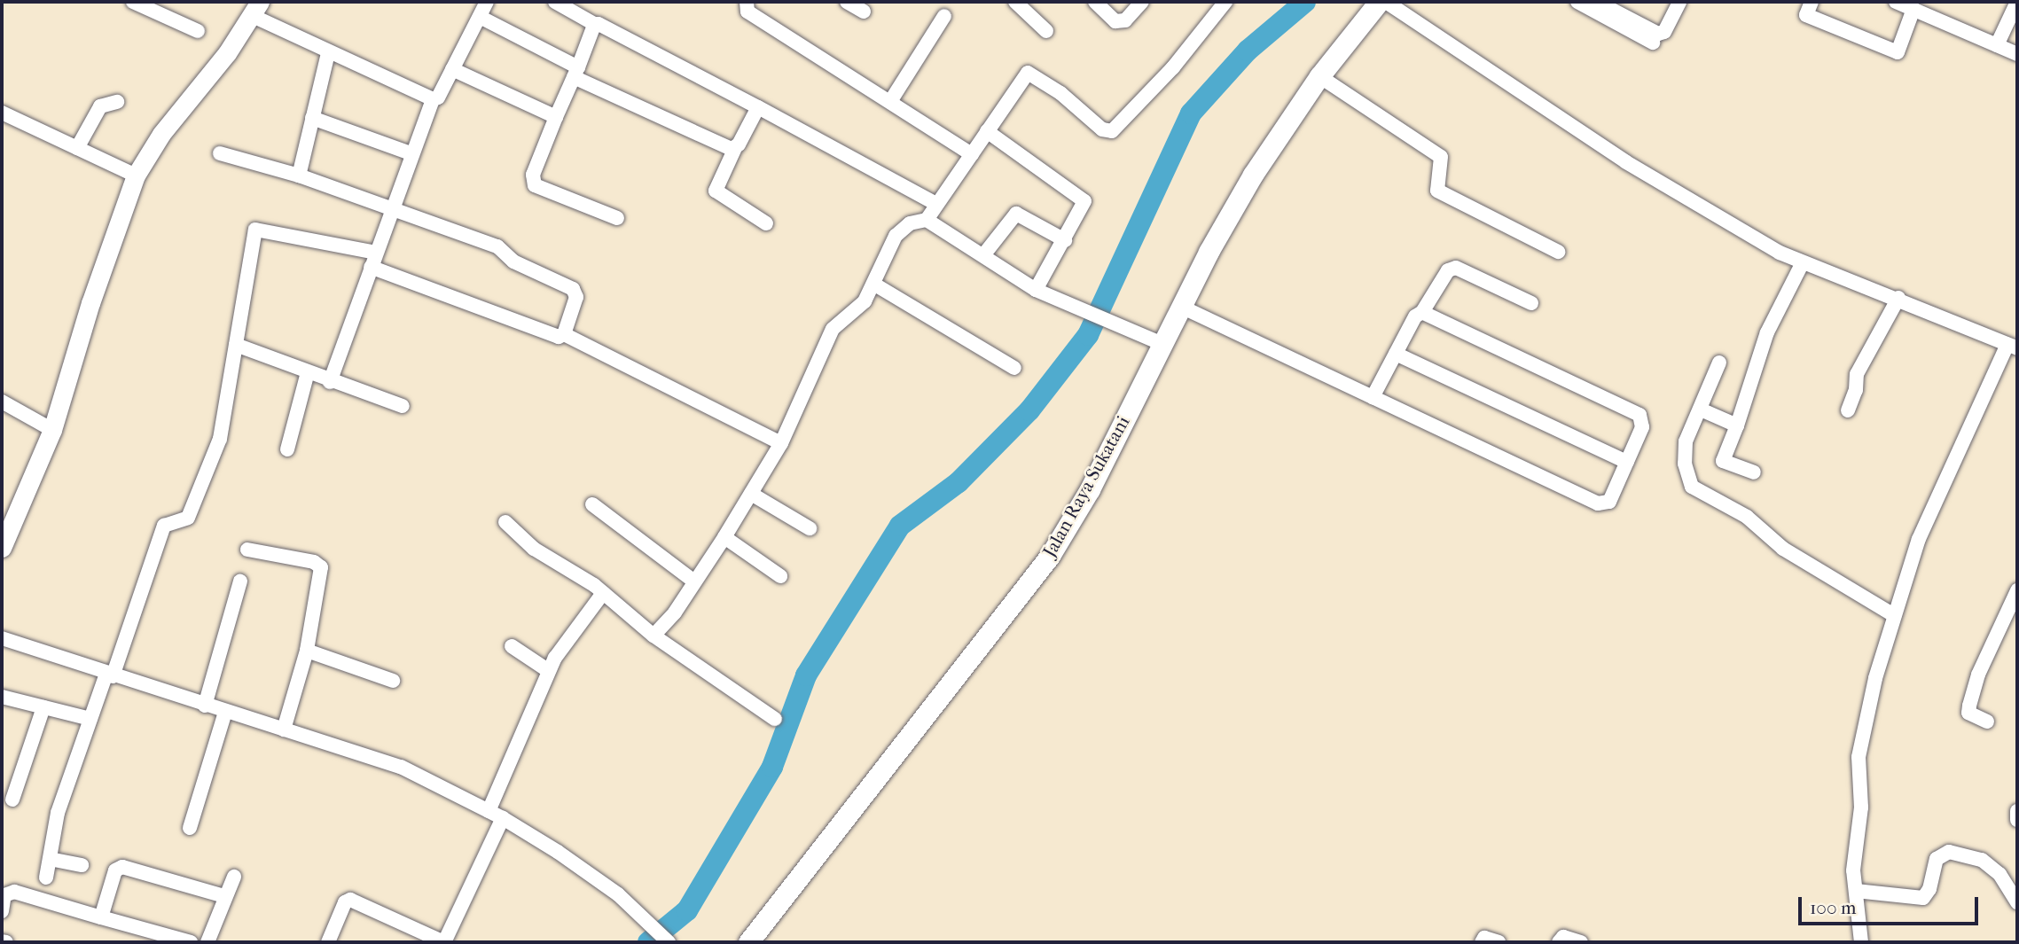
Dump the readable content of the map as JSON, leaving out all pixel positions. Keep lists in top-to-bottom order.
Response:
{
  "streets": {
    "main road": ["Jalan Raya Sukatani"]
  },
  "scale_bar": "100 m"
}
